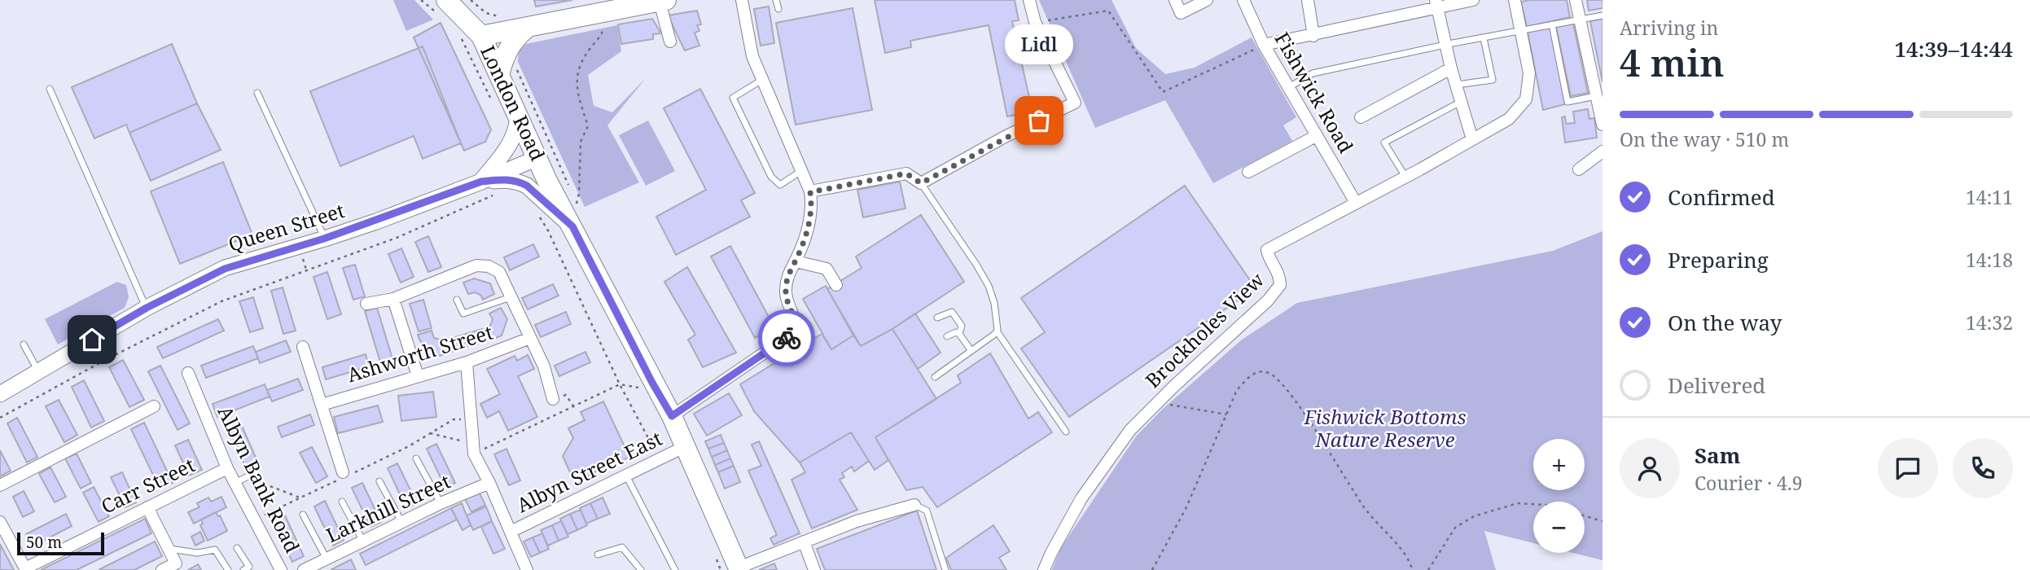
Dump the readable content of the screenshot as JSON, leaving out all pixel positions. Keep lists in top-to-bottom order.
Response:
{
  "streets": {
    "highway": ["London Road"],
    "street": [
      "Fishwick Road",
      "Queen Street",
      "Brockholes View",
      "Ashworth Street",
      "Albyn Street East",
      "Albyn Bank Road",
      "Carr Street",
      "Larkhill Street"
    ]
  },
  "crossings": [
    ["Fishwick Road", "Brockholes View"],
    ["London Road", "Queen Street"],
    ["London Road", "Albyn Street East"],
    ["Albyn Bank Road", "Carr Street"]
  ],
  "parks": ["Fishwick Bottoms Nature Reserve"],
  "places": ["Lidl"],
  "scale_bar": "50 m",
  "page": {
    "heading": ["4 min", "Arriving in", "14:39–14:44"],
    "panel": ["Sam", "Courier · 4.9"],
    "bubble": "Lidl",
    "bar": "On the way · 510 m",
    "list": [
      ["Confirmed", "14:11"],
      ["Preparing", "14:18"],
      ["On the way", "14:32"],
      "Delivered"
    ],
    "map_buttons": ["+", "−"],
    "scale": "50 m"
  }
}
